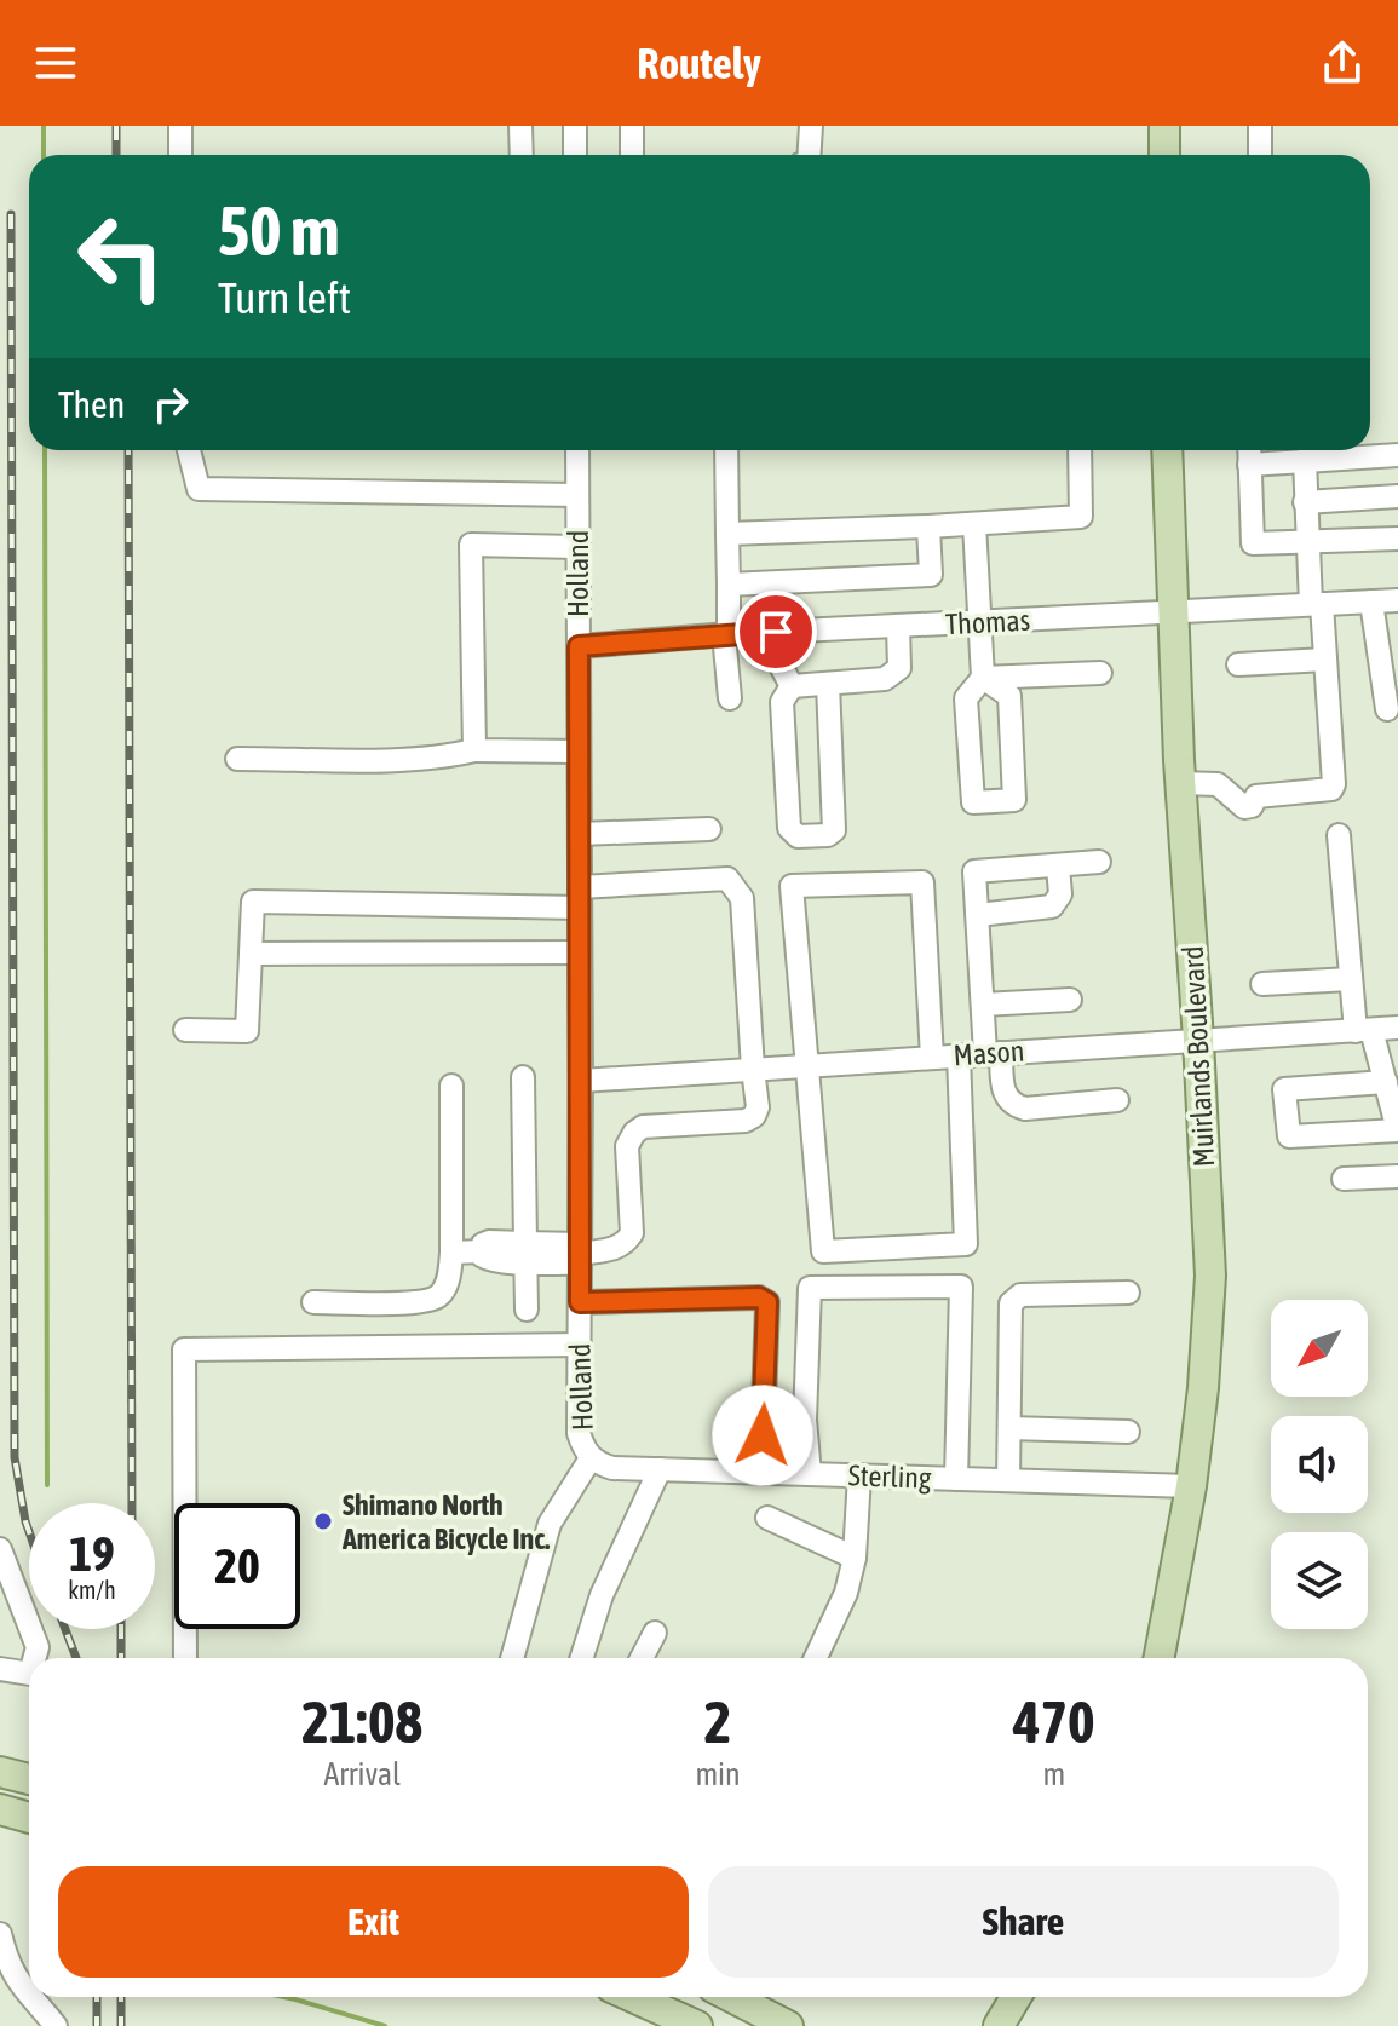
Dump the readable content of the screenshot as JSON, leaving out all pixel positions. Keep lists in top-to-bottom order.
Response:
{
  "streets": {
    "main road": ["Muirlands Boulevard"],
    "street": [
      "Holland",
      "Thomas",
      "Mason",
      "Sterling"
    ]
  },
  "crossings": [
    ["Holland", "Thomas"],
    ["Holland", "Mason"],
    ["Holland", "Sterling"],
    ["Thomas", "Muirlands Boulevard"],
    ["Mason", "Muirlands Boulevard"],
    ["Muirlands Boulevard", "Sterling"]
  ],
  "places": ["Shimano North America Bicycle Inc."],
  "north": "bottom left",
  "page": {
    "header": "Routely",
    "turn": ["50 m", "Turn left"],
    "then": "Then",
    "speed": "19 km/h",
    "limit": "20",
    "eta": [
      "21:08",
      "Arrival",
      "2",
      "min",
      "470",
      "m"
    ],
    "buttons": ["Exit", "Share"]
  }
}
